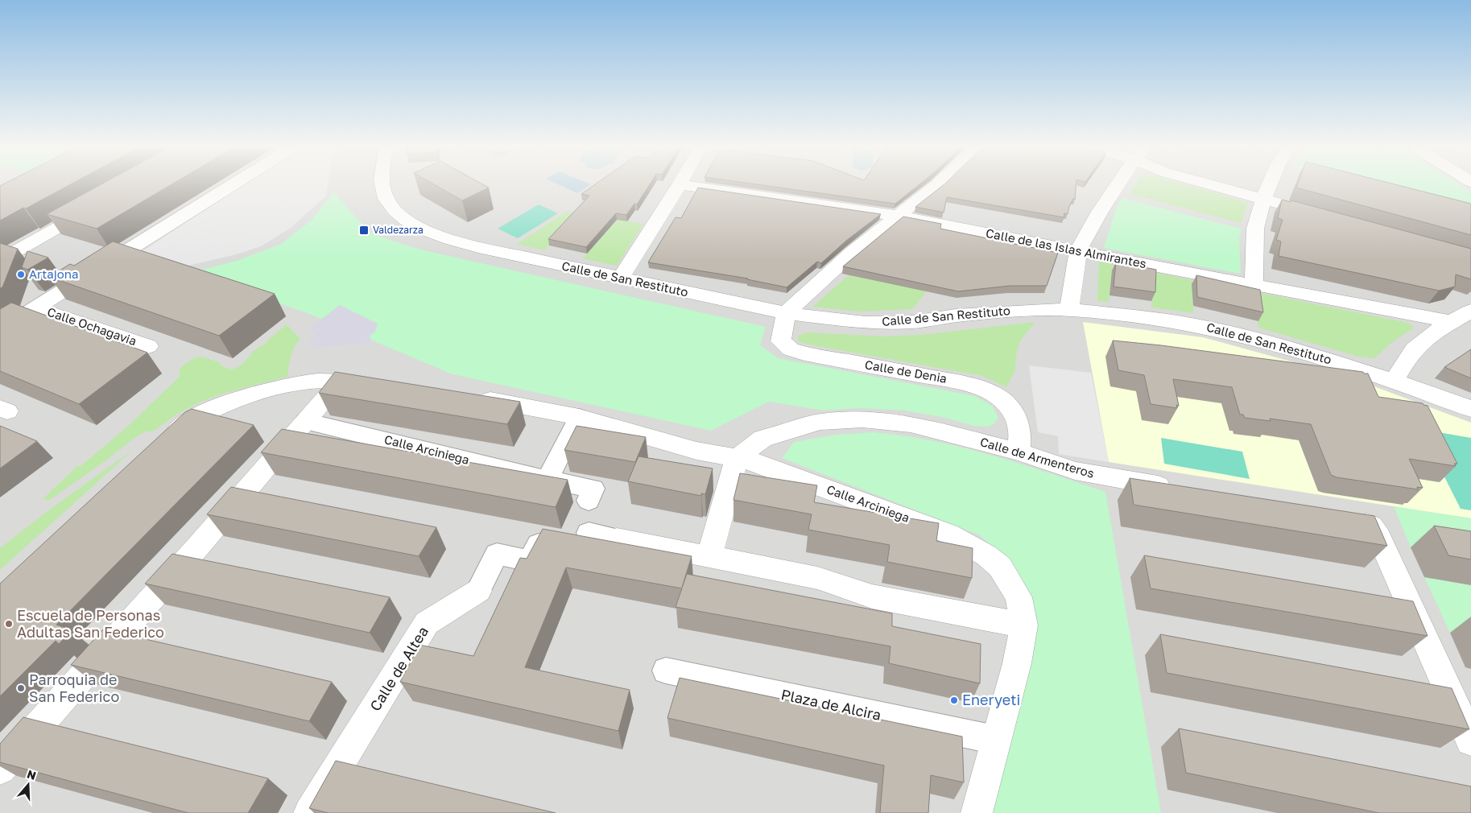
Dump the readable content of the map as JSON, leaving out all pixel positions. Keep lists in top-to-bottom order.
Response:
{
  "streets": {
    "street": [
      "Calle de las Islas Almirantes",
      "Calle de San Restituto",
      "Calle Ochagavia",
      "Calle de Denia",
      "Calle Arciniega",
      "Calle de Armenteros",
      "Calle de Altea",
      "Plaza de Alcira"
    ]
  },
  "crossings": [
    ["Calle de San Restituto", "Calle de Denia"],
    ["Calle de Denia", "Calle de Armenteros"],
    ["Calle Arciniega", "Calle de Armenteros"],
    ["Calle Arciniega", "Plaza de Alcira"]
  ],
  "places": {
    "transit": ["Valdezarza"],
    "other": [
      "Artajona",
      "Escuela de Personas Adultas San Federico",
      "Parroquia de San Federico",
      "Eneryeti"
    ]
  },
  "north": "top"
}
